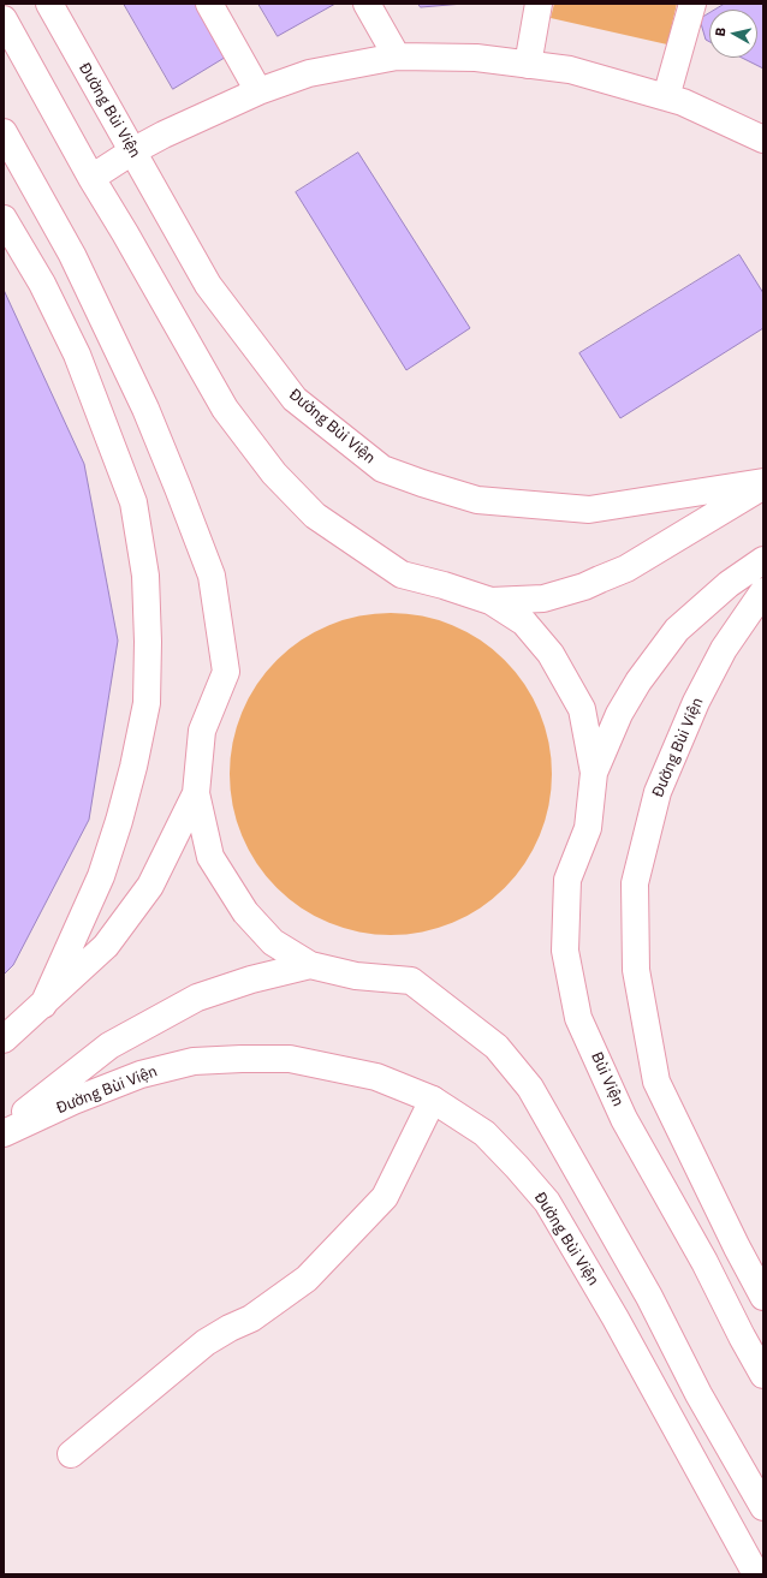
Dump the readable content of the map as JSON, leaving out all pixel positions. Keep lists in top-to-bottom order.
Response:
{
  "streets": {
    "main road": ["Đường Bùi Viện", "Bùi Viện"]
  },
  "north": "left"
}
